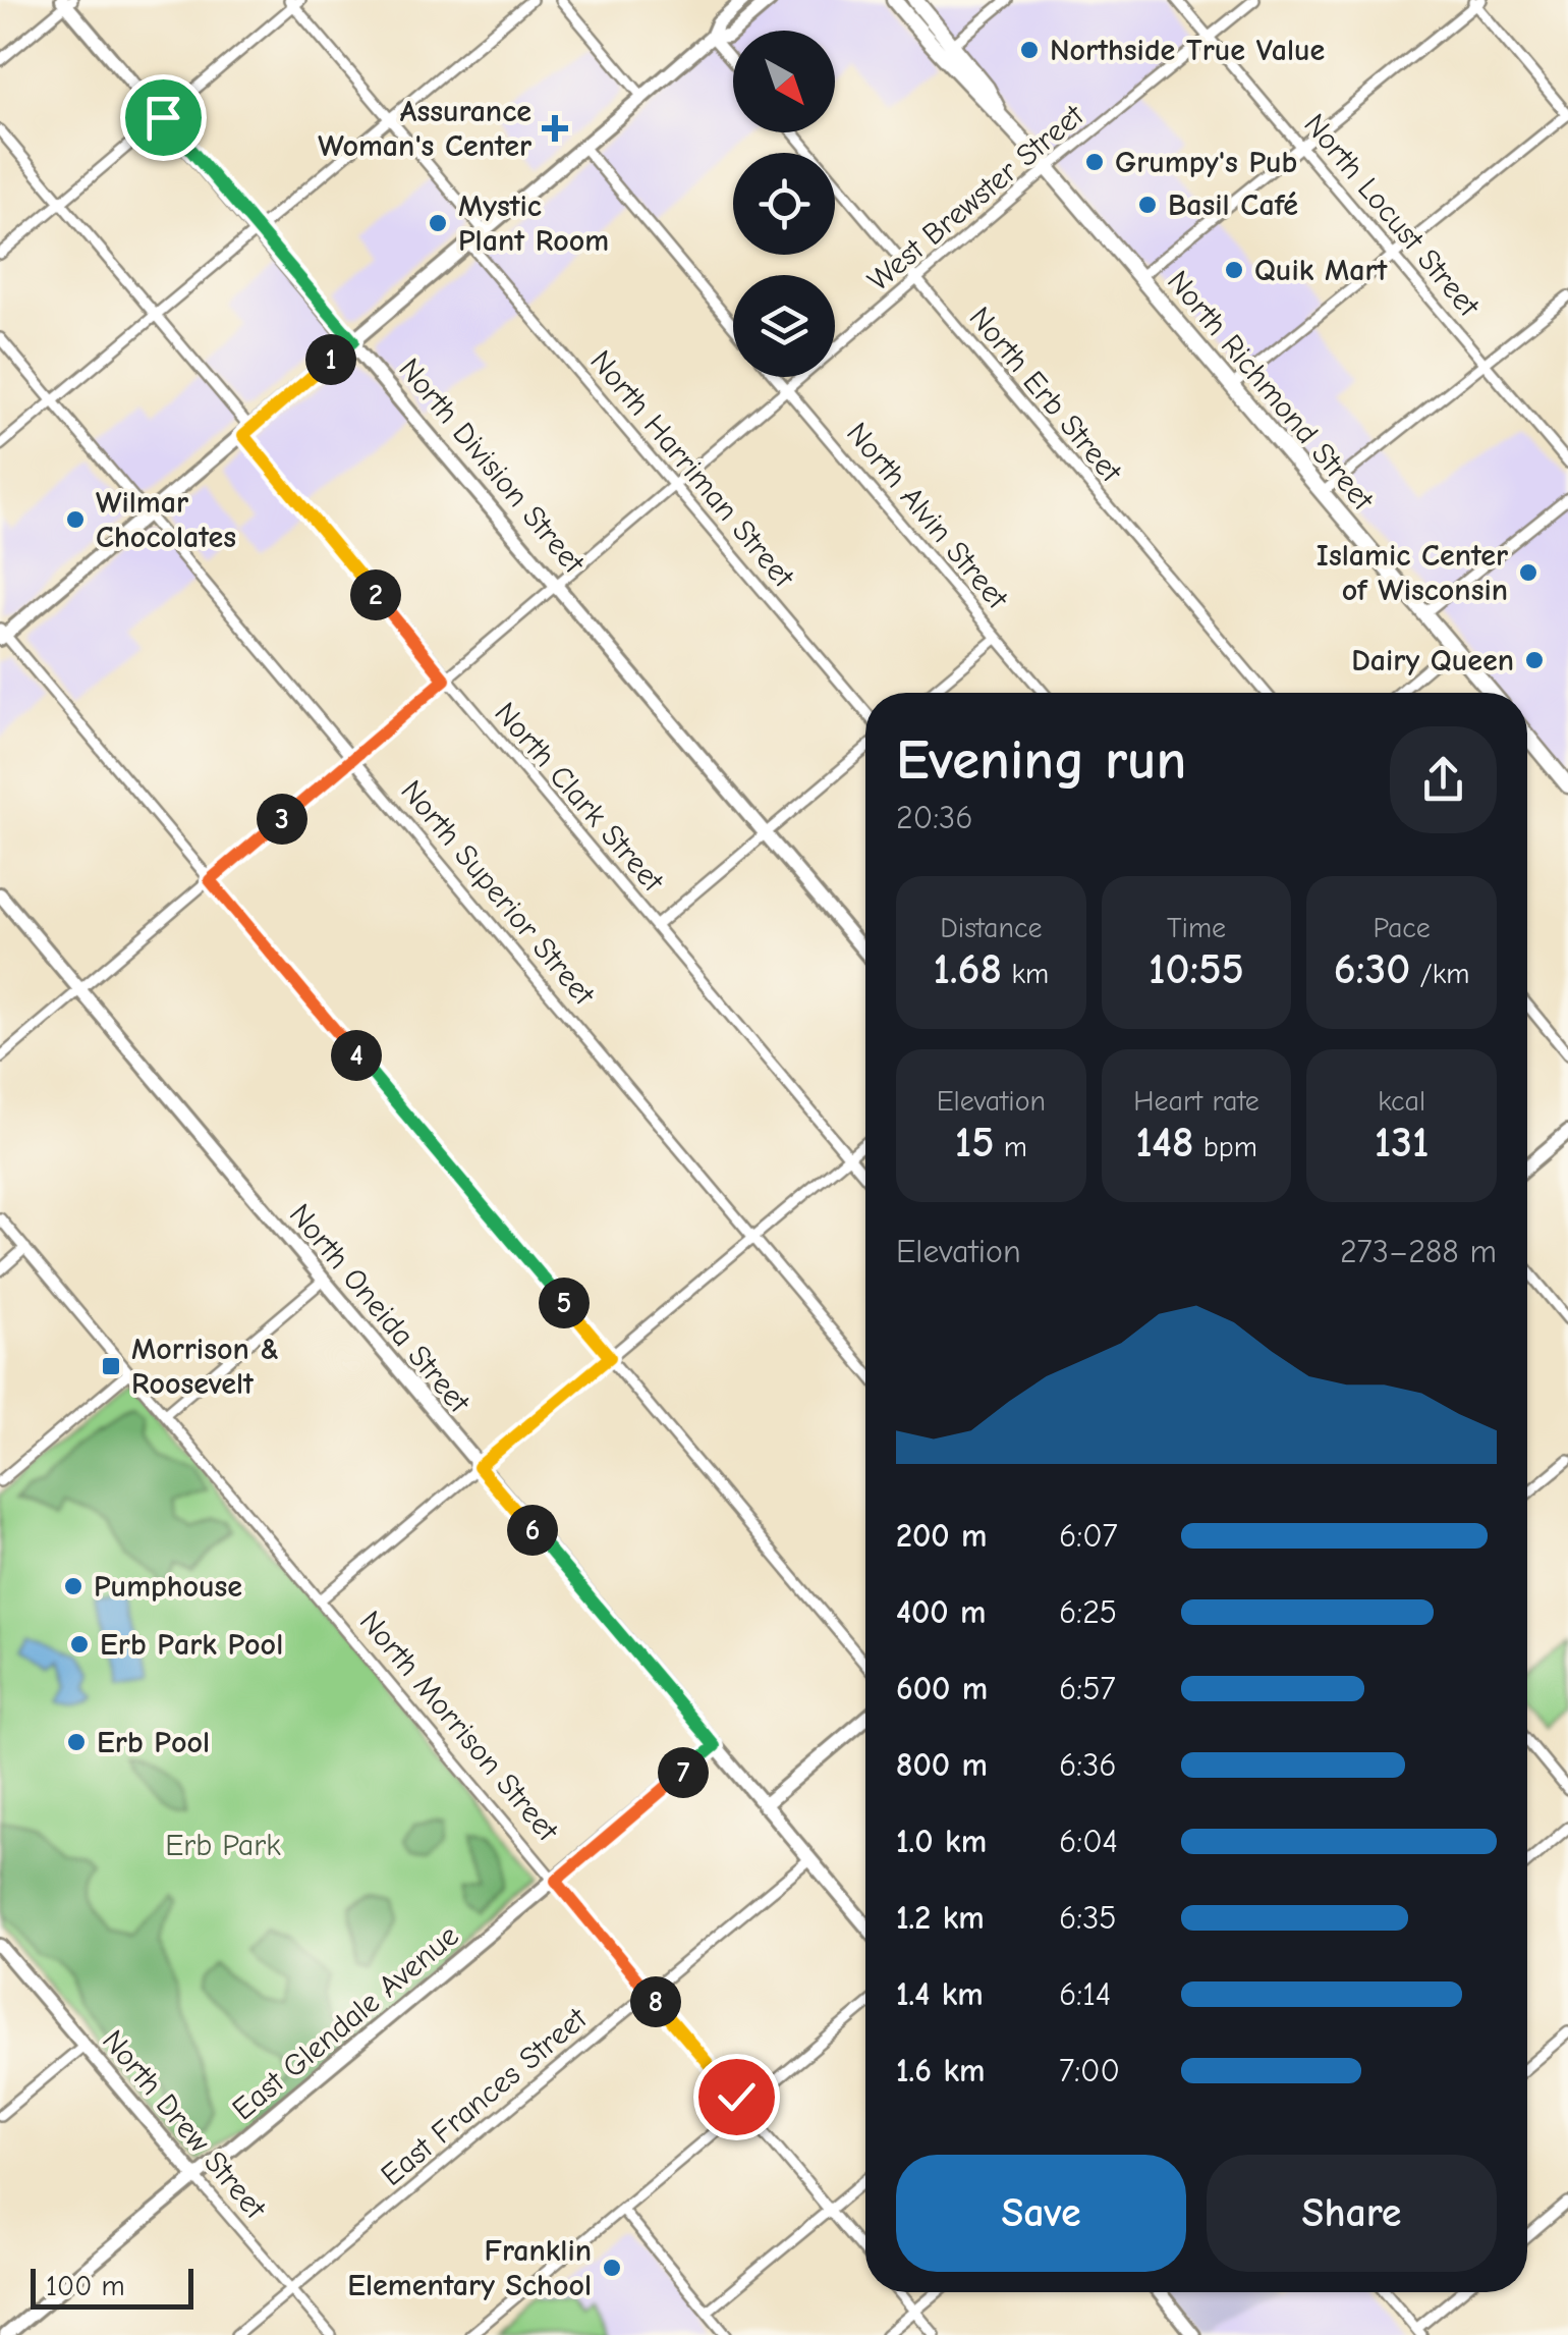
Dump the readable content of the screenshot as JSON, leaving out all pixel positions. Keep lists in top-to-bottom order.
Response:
{
  "streets": {
    "main road": ["North Richmond Street"],
    "street": [
      "West Brewster Street",
      "North Locust Street",
      "North Erb Street",
      "North Division Street",
      "North Harriman Street",
      "North Alvin Street",
      "North Clark Street",
      "North Superior Street",
      "North Oneida Street",
      "North Morrison Street",
      "East Glendale Avenue",
      "East Frances Street",
      "North Drew Street"
    ]
  },
  "crossings": [
    ["West Brewster Street", "North Locust Street"],
    ["West Brewster Street", "North Richmond Street"],
    ["West Brewster Street", "North Erb Street"],
    ["West Brewster Street", "North Division Street"],
    ["West Brewster Street", "North Harriman Street"],
    ["West Brewster Street", "North Alvin Street"],
    ["West Brewster Street", "North Clark Street"],
    ["West Brewster Street", "North Superior Street"],
    ["West Brewster Street", "North Oneida Street"],
    ["North Oneida Street", "East Glendale Avenue"],
    ["North Oneida Street", "East Frances Street"],
    ["North Morrison Street", "East Glendale Avenue"],
    ["North Morrison Street", "East Frances Street"],
    ["East Glendale Avenue", "North Drew Street"],
    ["East Frances Street", "North Drew Street"]
  ],
  "parks": ["Erb Park"],
  "places": {
    "other": [
      "Northside True Value",
      "Grumpy's Pub",
      "Basil Café",
      "Mystic Plant Room",
      "Quik Mart",
      "Wilmar Chocolates",
      "Islamic Center of Wisconsin",
      "Dairy Queen",
      "Pumphouse",
      "Erb Park Pool",
      "Erb Pool",
      "Franklin Elementary School"
    ],
    "health": ["Assurance Woman's Center"],
    "transit": ["Morrison & Roosevelt"]
  },
  "scale_bar": "100 m",
  "north": "bottom right",
  "page": {
    "pins": [
      "1",
      "2",
      "3",
      "4",
      "5",
      "6",
      "7",
      "8"
    ],
    "heading": ["Evening run", "20:36"],
    "stats": [
      ["Distance", "1.68 km"],
      ["Time", "10:55"],
      ["Pace", "6:30 /km"],
      ["Elevation", "15 m"],
      ["Heart rate", "148 bpm"],
      ["kcal", "131"]
    ],
    "chart": ["Elevation", "273–288 m"],
    "list": [
      {
        "name": "200 m",
        "note": "6:07"
      },
      {
        "name": "400 m",
        "note": "6:25"
      },
      {
        "name": "600 m",
        "note": "6:57"
      },
      {
        "name": "800 m",
        "note": "6:36"
      },
      {
        "name": "1.0 km",
        "note": "6:04"
      },
      {
        "name": "1.2 km",
        "note": "6:35"
      },
      {
        "name": "1.4 km",
        "note": "6:14"
      },
      {
        "name": "1.6 km",
        "note": "7:00"
      }
    ],
    "buttons": ["Save", "Share"],
    "scale": "100 m"
  }
}
